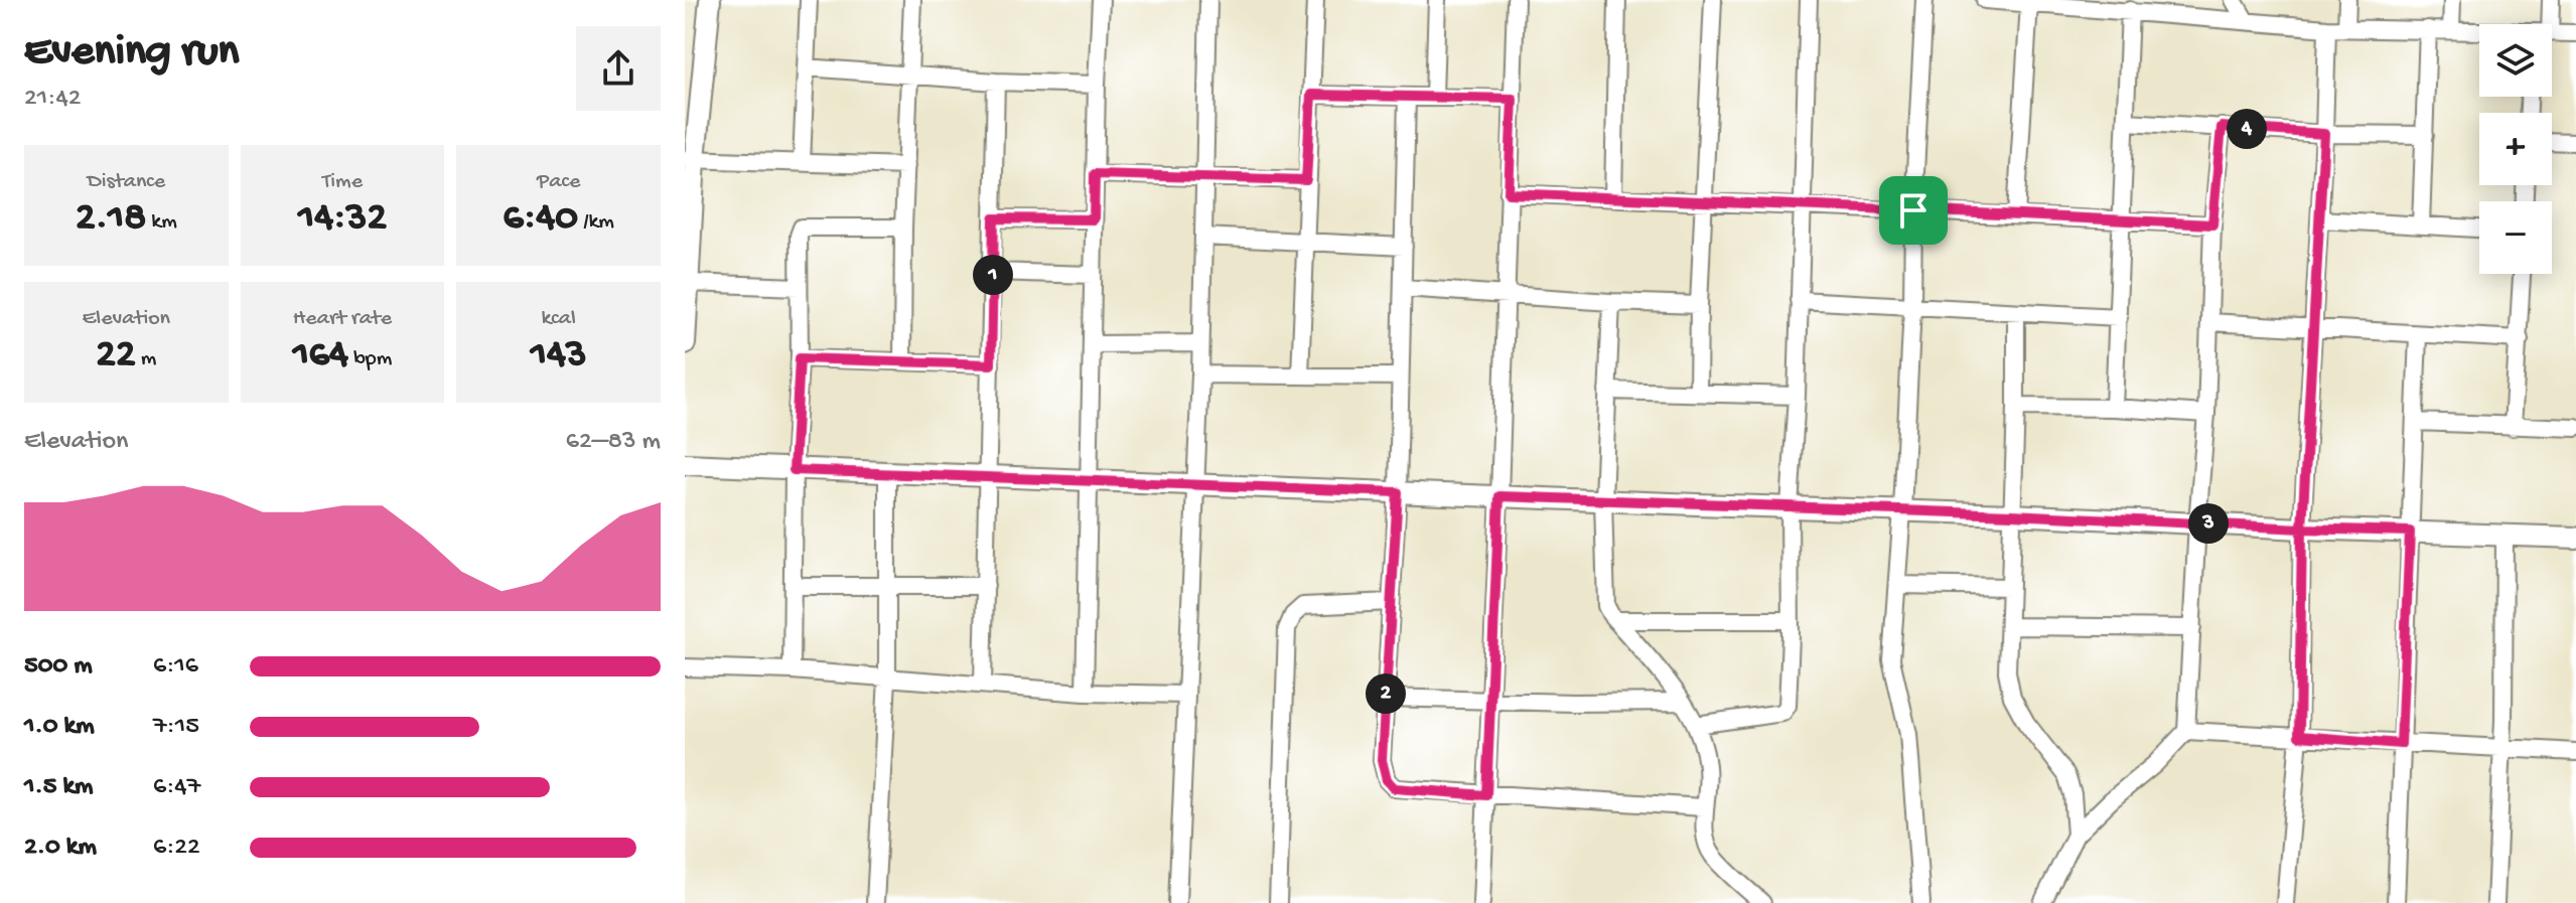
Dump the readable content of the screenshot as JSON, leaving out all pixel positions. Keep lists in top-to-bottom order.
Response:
{
  "page": {
    "heading": ["Evening run", "21:42"],
    "map_buttons": ["+", "−"],
    "pins": [
      "4",
      "1",
      "3",
      "2"
    ],
    "stats": [
      ["Distance", "2.18 km"],
      ["Time", "14:32"],
      ["Pace", "6:40 /km"],
      ["Elevation", "22 m"],
      ["Heart rate", "164 bpm"],
      ["kcal", "143"]
    ],
    "chart": ["Elevation", "62–83 m"],
    "list": [
      {
        "name": "500 m",
        "note": "6:16"
      },
      {
        "name": "1.0 km",
        "note": "7:15"
      },
      {
        "name": "1.5 km",
        "note": "6:47"
      },
      {
        "name": "2.0 km",
        "note": "6:22"
      }
    ]
  }
}
